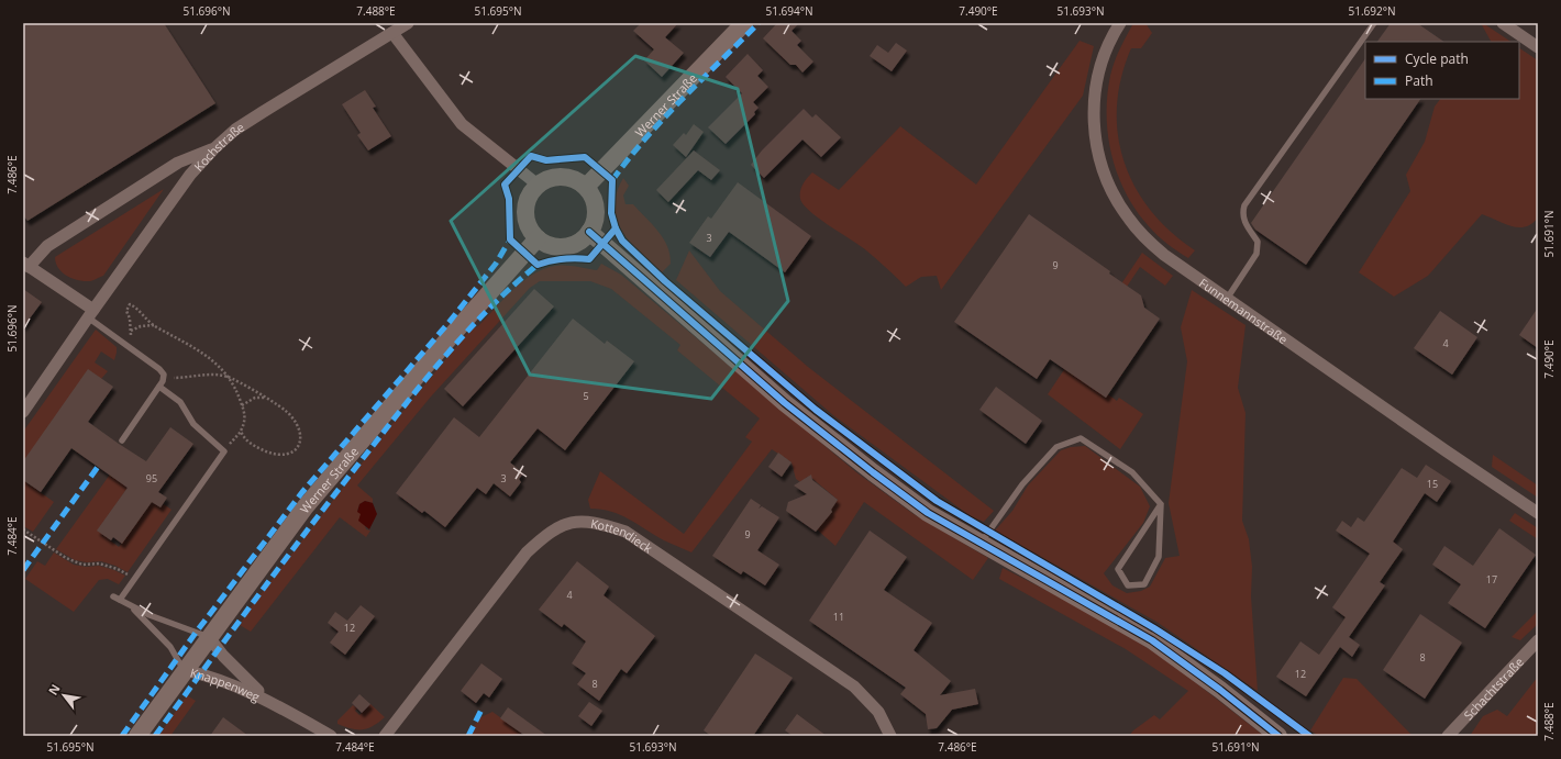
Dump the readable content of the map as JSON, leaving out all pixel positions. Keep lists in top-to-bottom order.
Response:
{
  "streets": {
    "main road": ["Werner Straße"],
    "street": [
      "Kochstraße",
      "Funnemannstraße",
      "Kottendieck",
      "Knappenweg",
      "Schachtstraße"
    ]
  },
  "crossings": [
    ["Werner Straße", "Knappenweg"]
  ],
  "house_numbers": [
    "3",
    "9",
    "4",
    "5",
    "95",
    "3",
    "15",
    "9",
    "17",
    "4",
    "11",
    "12",
    "8",
    "12",
    "8"
  ],
  "legend": ["Cycle path", "Path"],
  "north": "top left",
  "coordinates": [
    "51.696°N",
    "7.488°E",
    "51.695°N",
    "51.694°N",
    "7.490°E",
    "51.693°N",
    "51.692°N",
    "7.486°E",
    "51.691°N",
    "7.484°E"
  ]
}
